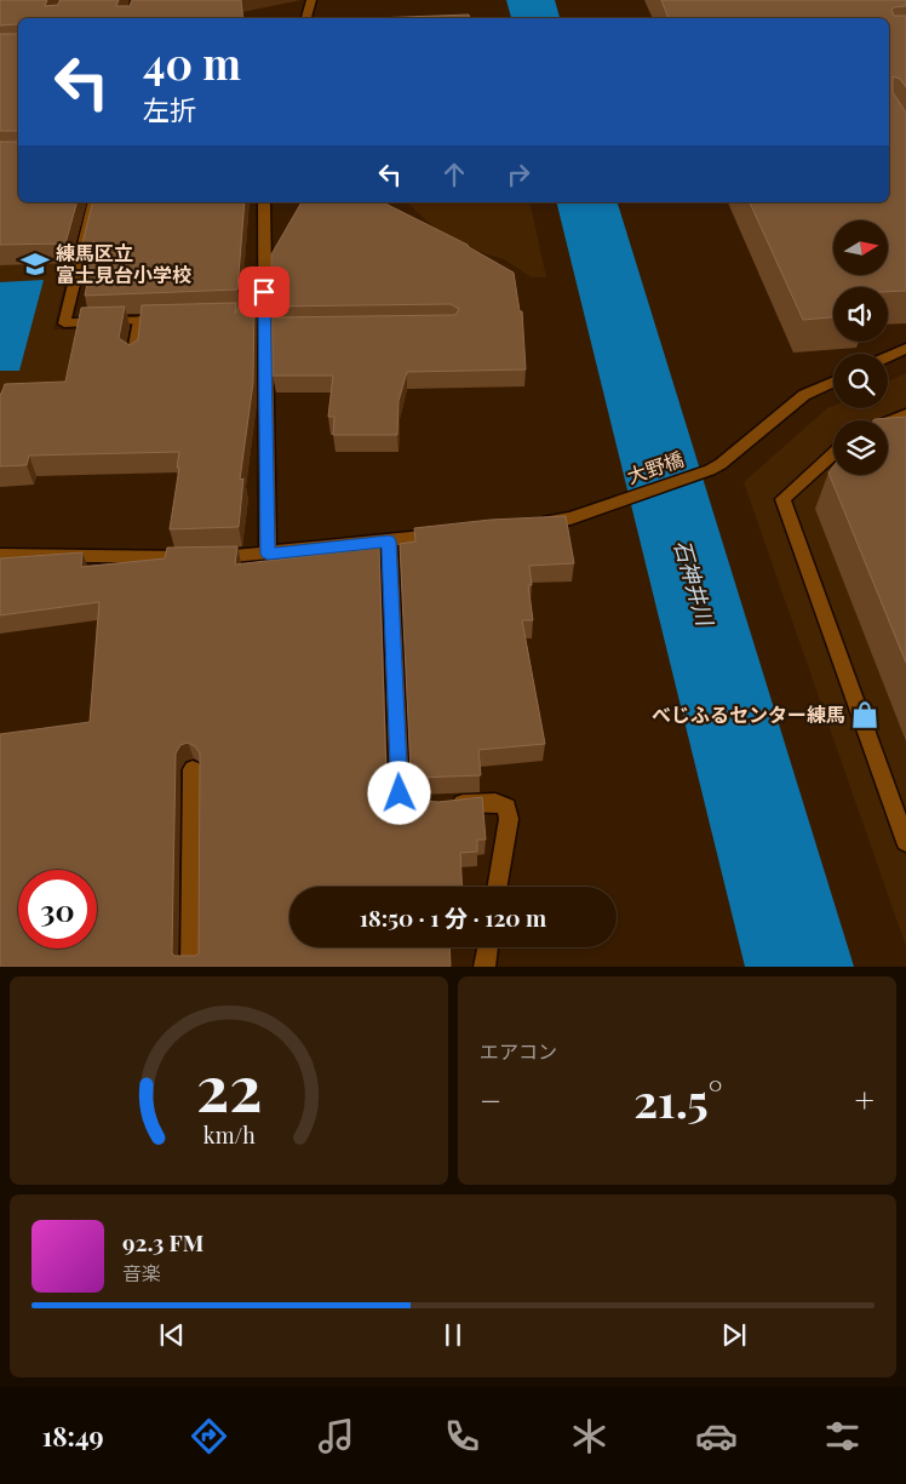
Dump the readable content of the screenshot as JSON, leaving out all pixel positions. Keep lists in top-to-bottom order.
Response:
{
  "streets": {
    "street": ["大野橋"]
  },
  "water": ["石神井川"],
  "places": {
    "school or university": ["練馬区立 富士見台小学校"],
    "shop": ["べじふるセンター練馬"]
  },
  "north": "right",
  "page": {
    "turn": ["40 m", "左折"],
    "limit": "30",
    "trip": "18:50 · 1 分 · 120 m",
    "tile": "エアコン",
    "heat": ["−", "21.5°", "+"],
    "song": ["92.3 FM", "音楽"],
    "tabs": "18:49",
    "gauge": ["22", "km/h"]
  }
}
